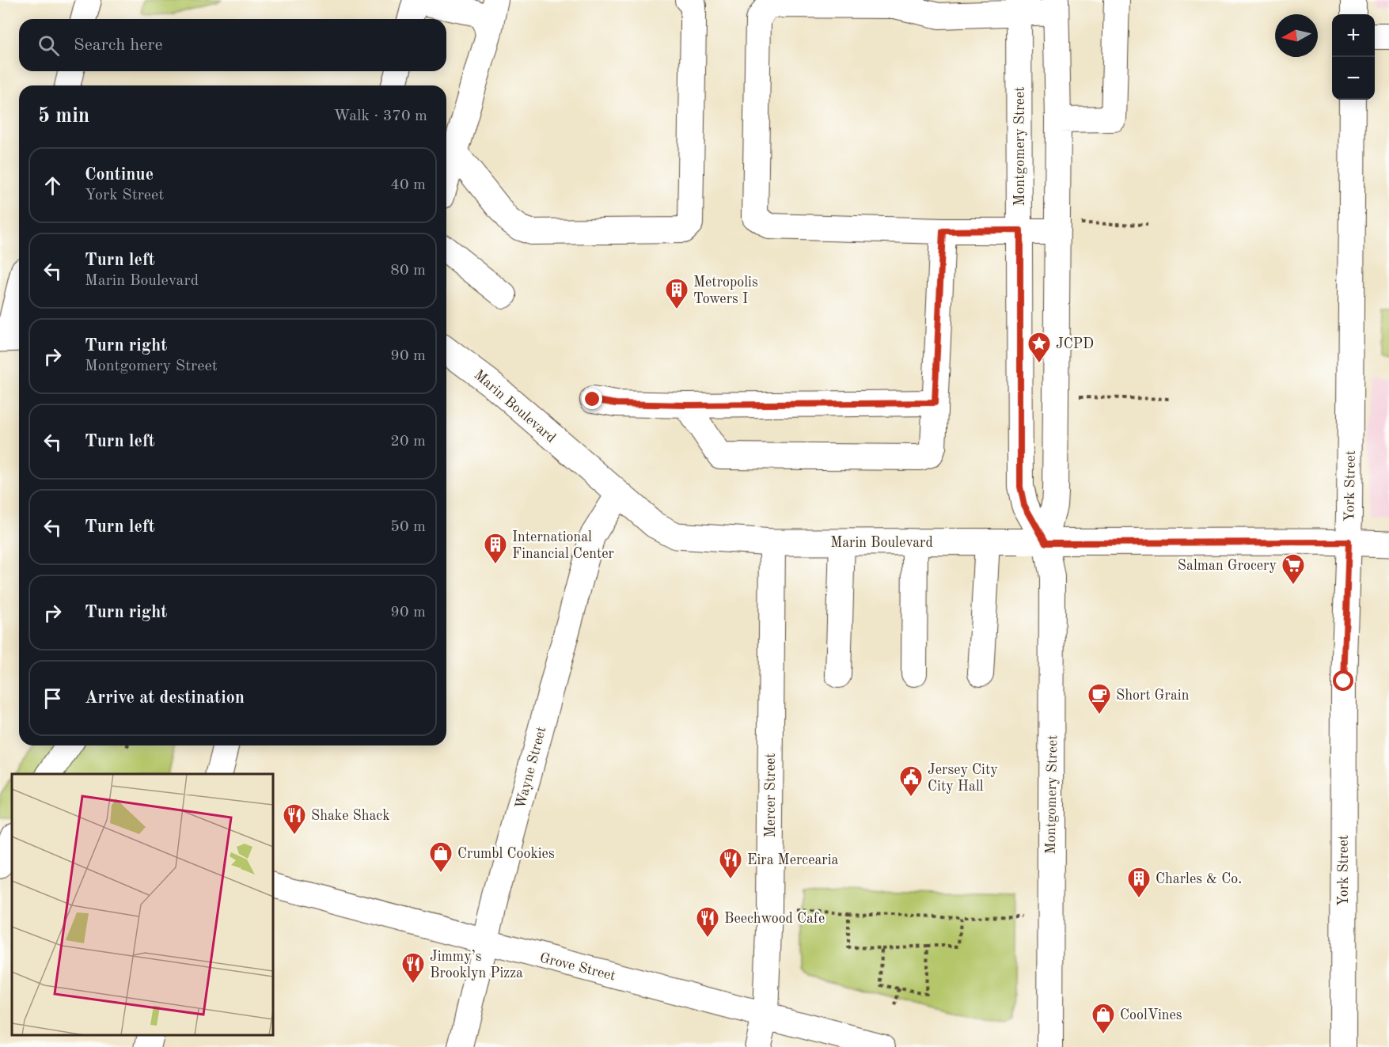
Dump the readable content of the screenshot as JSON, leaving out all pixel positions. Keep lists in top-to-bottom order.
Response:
{
  "streets": {
    "main road": ["Marin Boulevard"],
    "street": [
      "Montgomery Street",
      "York Street",
      "Wayne Street",
      "Mercer Street",
      "Grove Street"
    ]
  },
  "crossings": [
    ["Montgomery Street", "Marin Boulevard"],
    ["Marin Boulevard", "York Street"],
    ["Marin Boulevard", "Wayne Street"],
    ["Marin Boulevard", "Mercer Street"],
    ["Wayne Street", "Grove Street"],
    ["Mercer Street", "Grove Street"]
  ],
  "places": {
    "building": ["Metropolis Towers I", "International Financial Center", "Charles & Co."],
    "place": ["JCPD"],
    "supermarket": ["Salman Grocery"],
    "cafe": ["Short Grain"],
    "public building": ["Jersey City City Hall"],
    "restaurant": [
      "Shake Shack",
      "Eira Mercearia",
      "Beechwood Cafe",
      "Jimmy’s Brooklyn Pizza"
    ],
    "shop": ["Crumbl Cookies", "CoolVines"]
  },
  "north": "left",
  "page": {
    "map_buttons": ["+", "−"],
    "search": "Search here",
    "heading": ["5 min", "Walk · 370 m"],
    "list": [
      ["Continue", "York Street", "40 m"],
      ["Turn left", "Marin Boulevard", "80 m"],
      ["Turn right", "Montgomery Street", "90 m"],
      ["Turn left", "20 m"],
      ["Turn left", "50 m"],
      ["Turn right", "90 m"],
      "Arrive at destination"
    ]
  }
}
